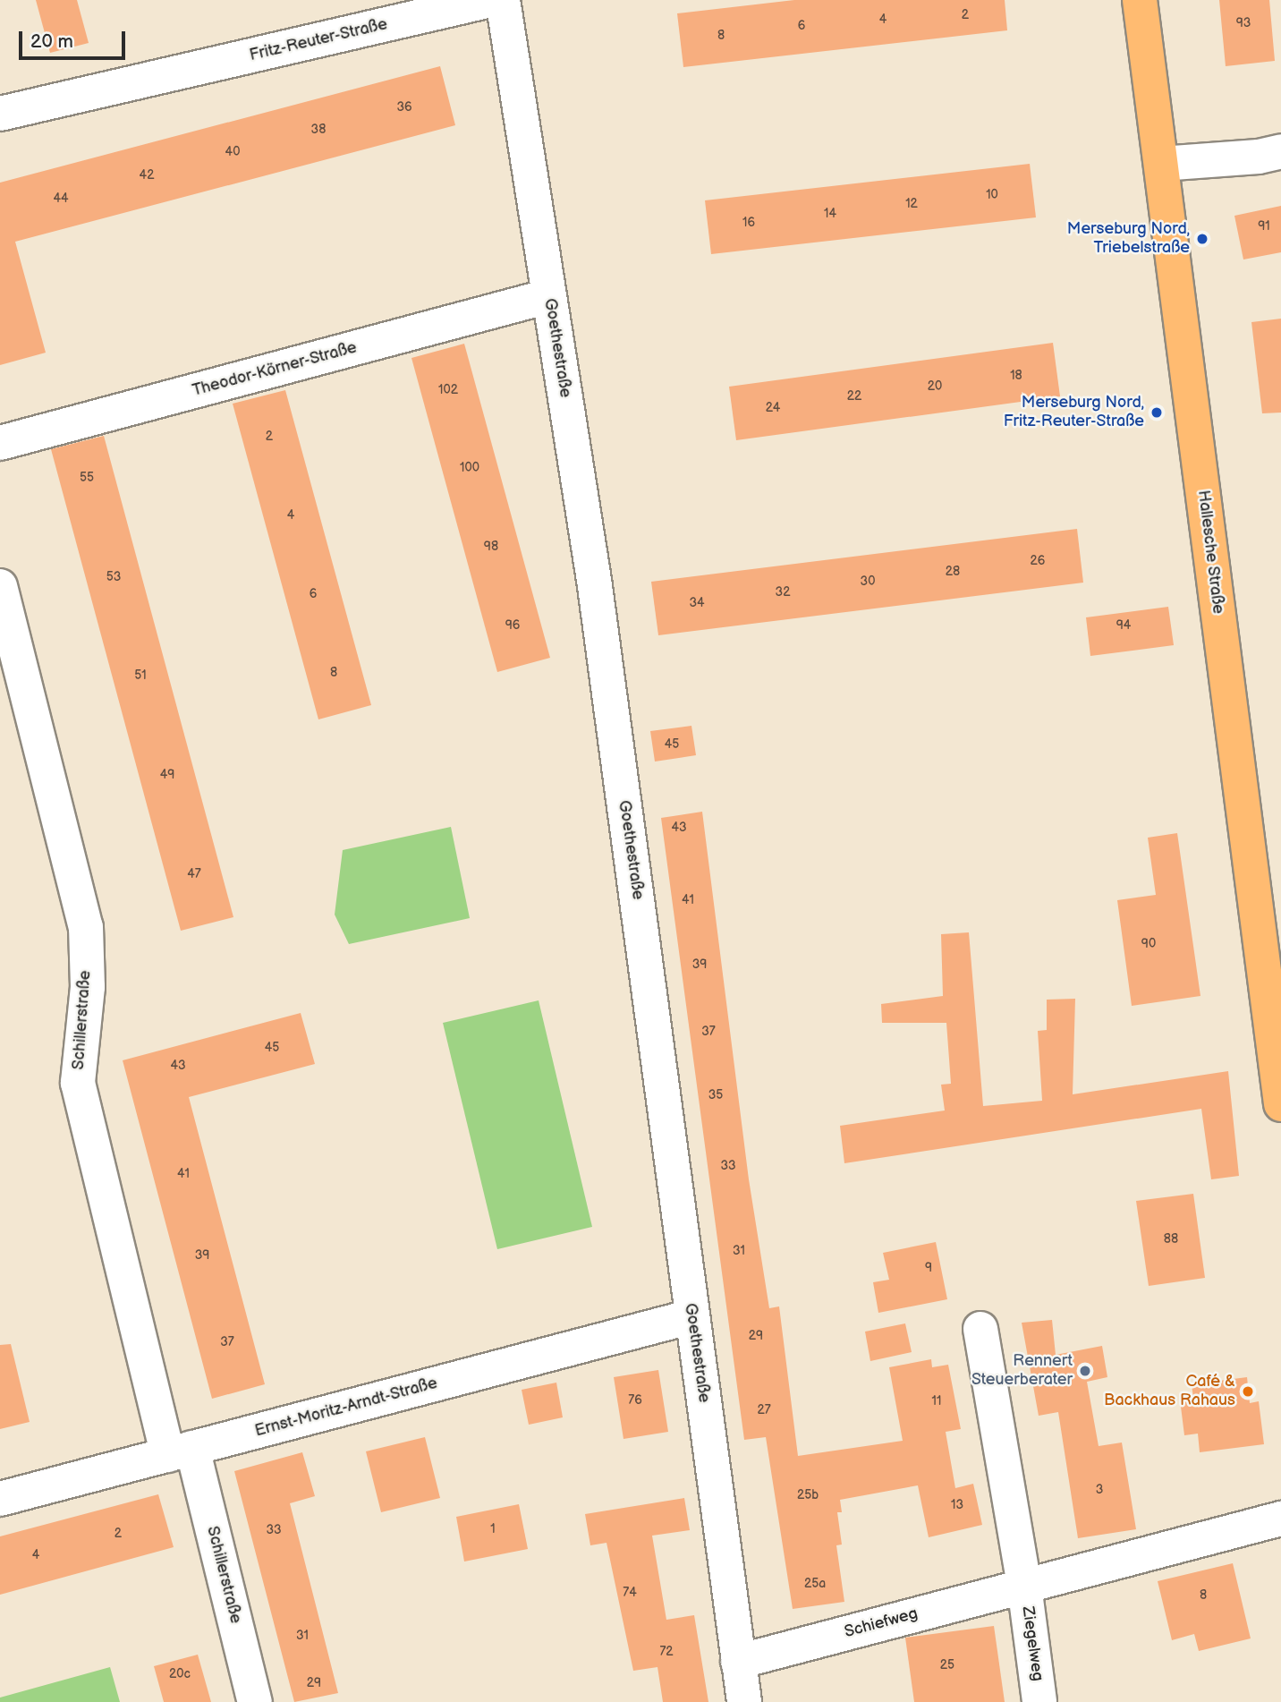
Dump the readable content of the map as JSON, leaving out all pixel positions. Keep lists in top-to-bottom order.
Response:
{
  "streets": {
    "main road": ["Hallesche Straße"],
    "street": [
      "Fritz-Reuter-Straße",
      "Goethestraße",
      "Theodor-Körner-Straße",
      "Schillerstraße",
      "Ernst-Moritz-Arndt-Straße",
      "Schiefweg",
      "Ziegelweg"
    ]
  },
  "crossings": [
    ["Goethestraße", "Theodor-Körner-Straße"],
    ["Goethestraße", "Ernst-Moritz-Arndt-Straße"],
    ["Goethestraße", "Schiefweg"],
    ["Schillerstraße", "Ernst-Moritz-Arndt-Straße"],
    ["Schiefweg", "Ziegelweg"]
  ],
  "places": [
    "Merseburg Nord, Triebelstraße",
    "Merseburg Nord, Fritz-Reuter-Straße",
    "Rennert Steuerberater",
    "Café & Backhaus Rahaus"
  ],
  "house_numbers": [
    "2",
    "4",
    "93",
    "6",
    "8",
    "36",
    "38",
    "40",
    "42",
    "10",
    "44",
    "12",
    "14",
    "16",
    "91",
    "18",
    "20",
    "102",
    "22",
    "24",
    "2",
    "100",
    "55",
    "4",
    "98",
    "26",
    "28",
    "53",
    "30",
    "32",
    "6",
    "34",
    "96",
    "94",
    "8",
    "51",
    "45",
    "49",
    "43",
    "47",
    "41",
    "90",
    "39",
    "37",
    "45",
    "43",
    "35",
    "33",
    "41",
    "88",
    "31",
    "39",
    "9",
    "29",
    "37",
    "76",
    "11",
    "27",
    "3",
    "25b",
    "13",
    "1",
    "33",
    "2",
    "4",
    "25a",
    "74",
    "8",
    "31",
    "72",
    "25",
    "20c",
    "29"
  ],
  "scale_bar": "20 m"
}
